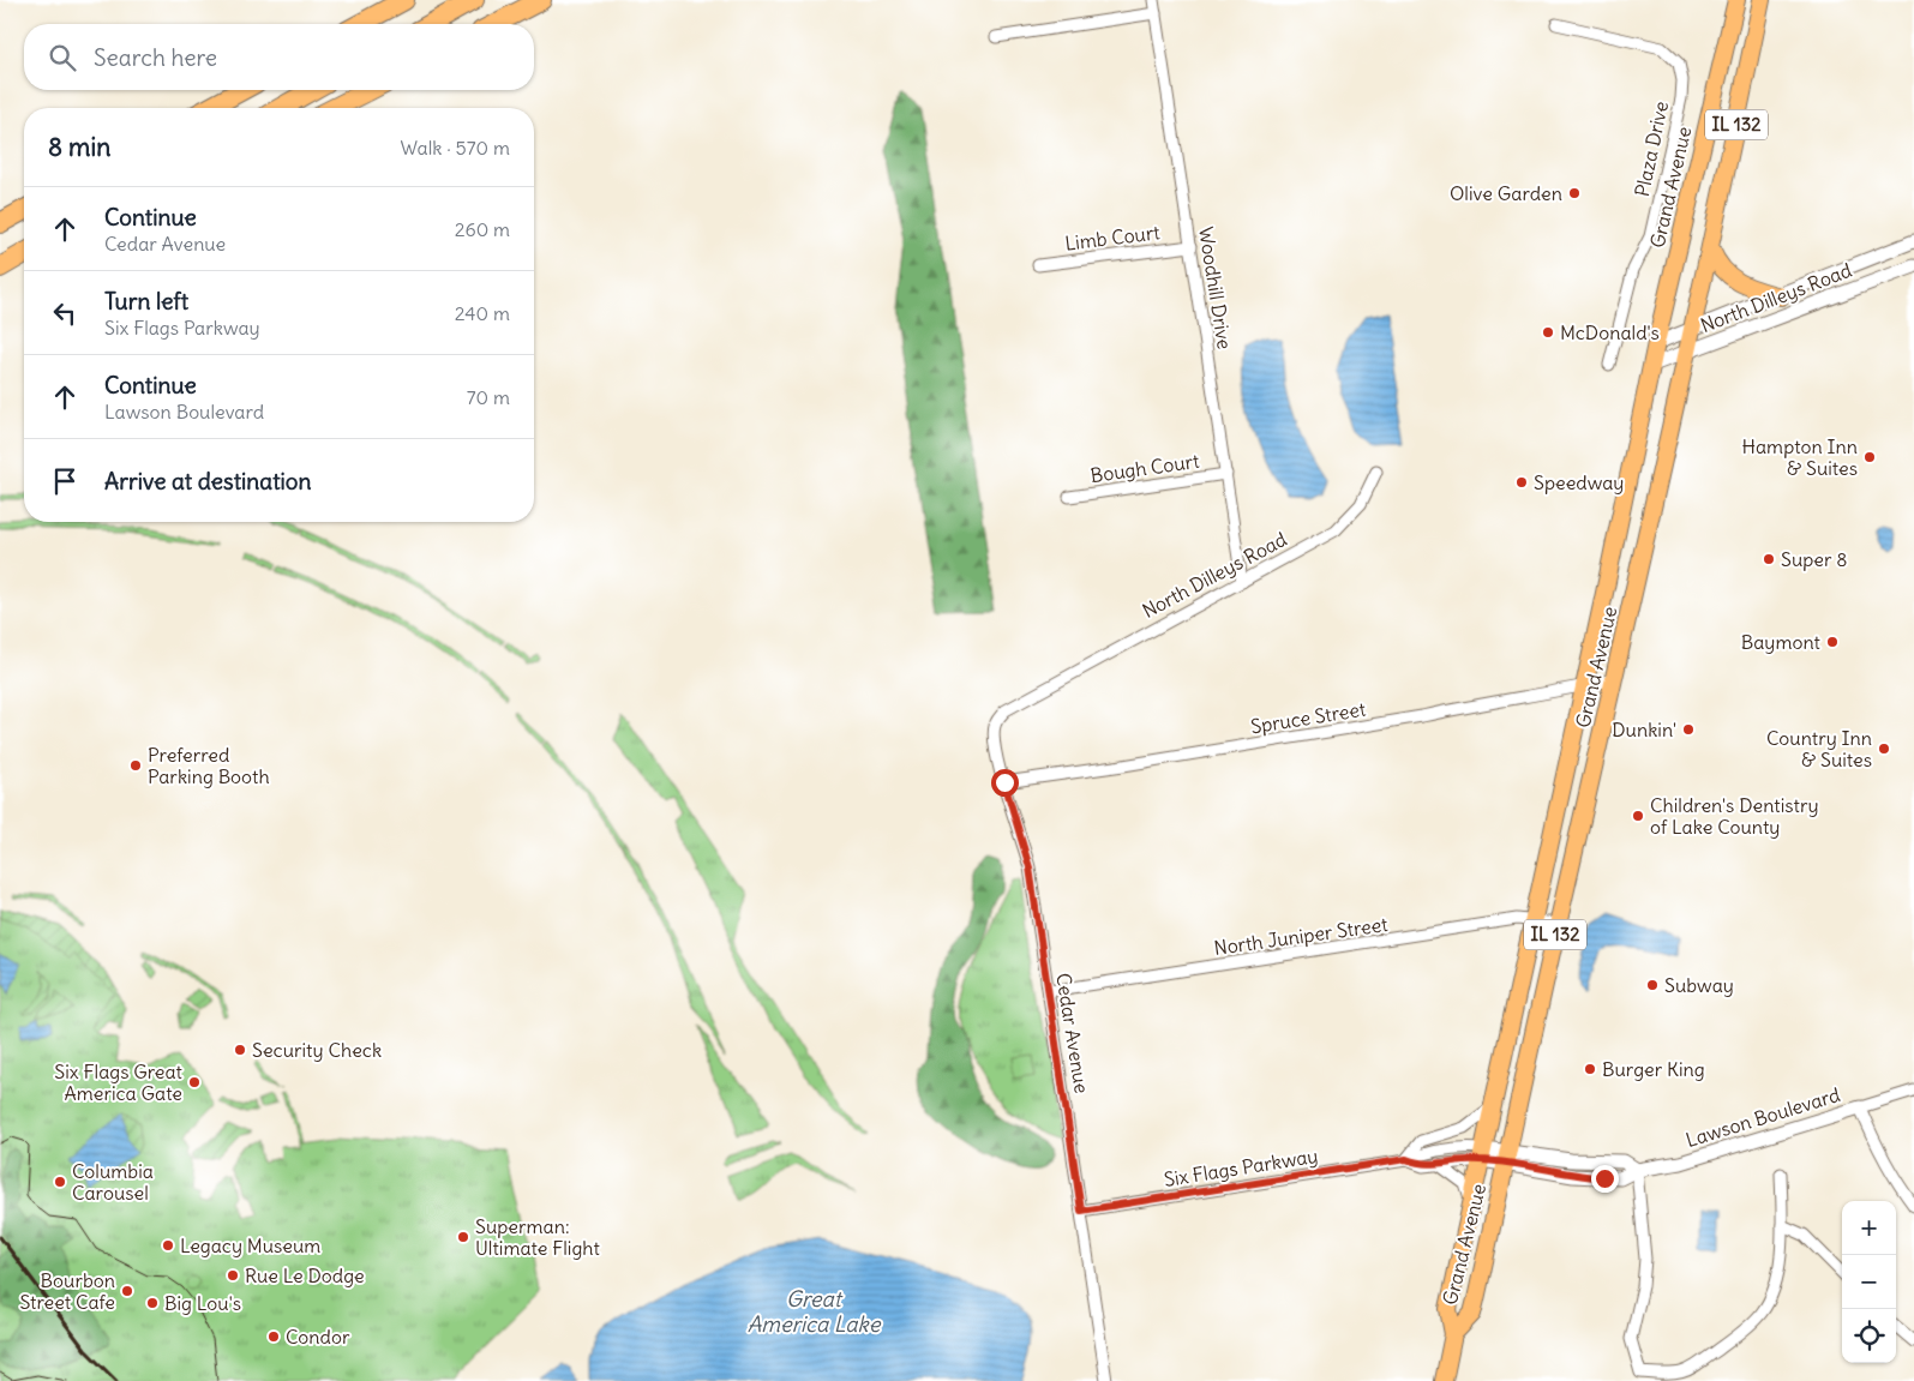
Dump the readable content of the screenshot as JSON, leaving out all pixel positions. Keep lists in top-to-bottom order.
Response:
{
  "streets": {
    "main road": ["IL 132", "Grand Avenue"],
    "street": [
      "Plaza Drive",
      "Limb Court",
      "Woodhill Drive",
      "North Dilleys Road",
      "Bough Court",
      "Spruce Street",
      "North Juniper Street",
      "Cedar Avenue",
      "Lawson Boulevard",
      "Six Flags Parkway"
    ]
  },
  "crossings": [
    ["Grand Avenue", "North Dilleys Road"],
    ["Grand Avenue", "Spruce Street"],
    ["Grand Avenue", "North Juniper Street"],
    ["Grand Avenue", "Lawson Boulevard"],
    ["Grand Avenue", "Six Flags Parkway"],
    ["Limb Court", "Woodhill Drive"],
    ["Woodhill Drive", "North Dilleys Road"],
    ["Woodhill Drive", "Bough Court"],
    ["North Dilleys Road", "Cedar Avenue"],
    ["Spruce Street", "Cedar Avenue"],
    ["North Juniper Street", "Cedar Avenue"],
    ["Cedar Avenue", "Six Flags Parkway"],
    ["Lawson Boulevard", "Six Flags Parkway"]
  ],
  "water": ["Great America Lake"],
  "places": [
    "Olive Garden",
    "McDonald's",
    "Hampton Inn & Suites",
    "Speedway",
    "Super 8",
    "Baymont",
    "Dunkin'",
    "Country Inn & Suites",
    "Preferred Parking Booth",
    "Children's Dentistry of Lake County",
    "Subway",
    "Security Check",
    "Burger King",
    "Six Flags Great America Gate",
    "Columbia Carousel",
    "Superman: Ultimate Flight",
    "Legacy Museum",
    "Rue Le Dodge",
    "Bourbon Street Cafe",
    "Big Lou's",
    "Condor"
  ],
  "page": {
    "search": "Search here",
    "heading": ["8 min", "Walk · 570 m"],
    "list": [
      ["Continue", "Cedar Avenue", "260 m"],
      ["Turn left", "Six Flags Parkway", "240 m"],
      ["Continue", "Lawson Boulevard", "70 m"],
      "Arrive at destination"
    ],
    "map_buttons": ["+", "−"]
  }
}
